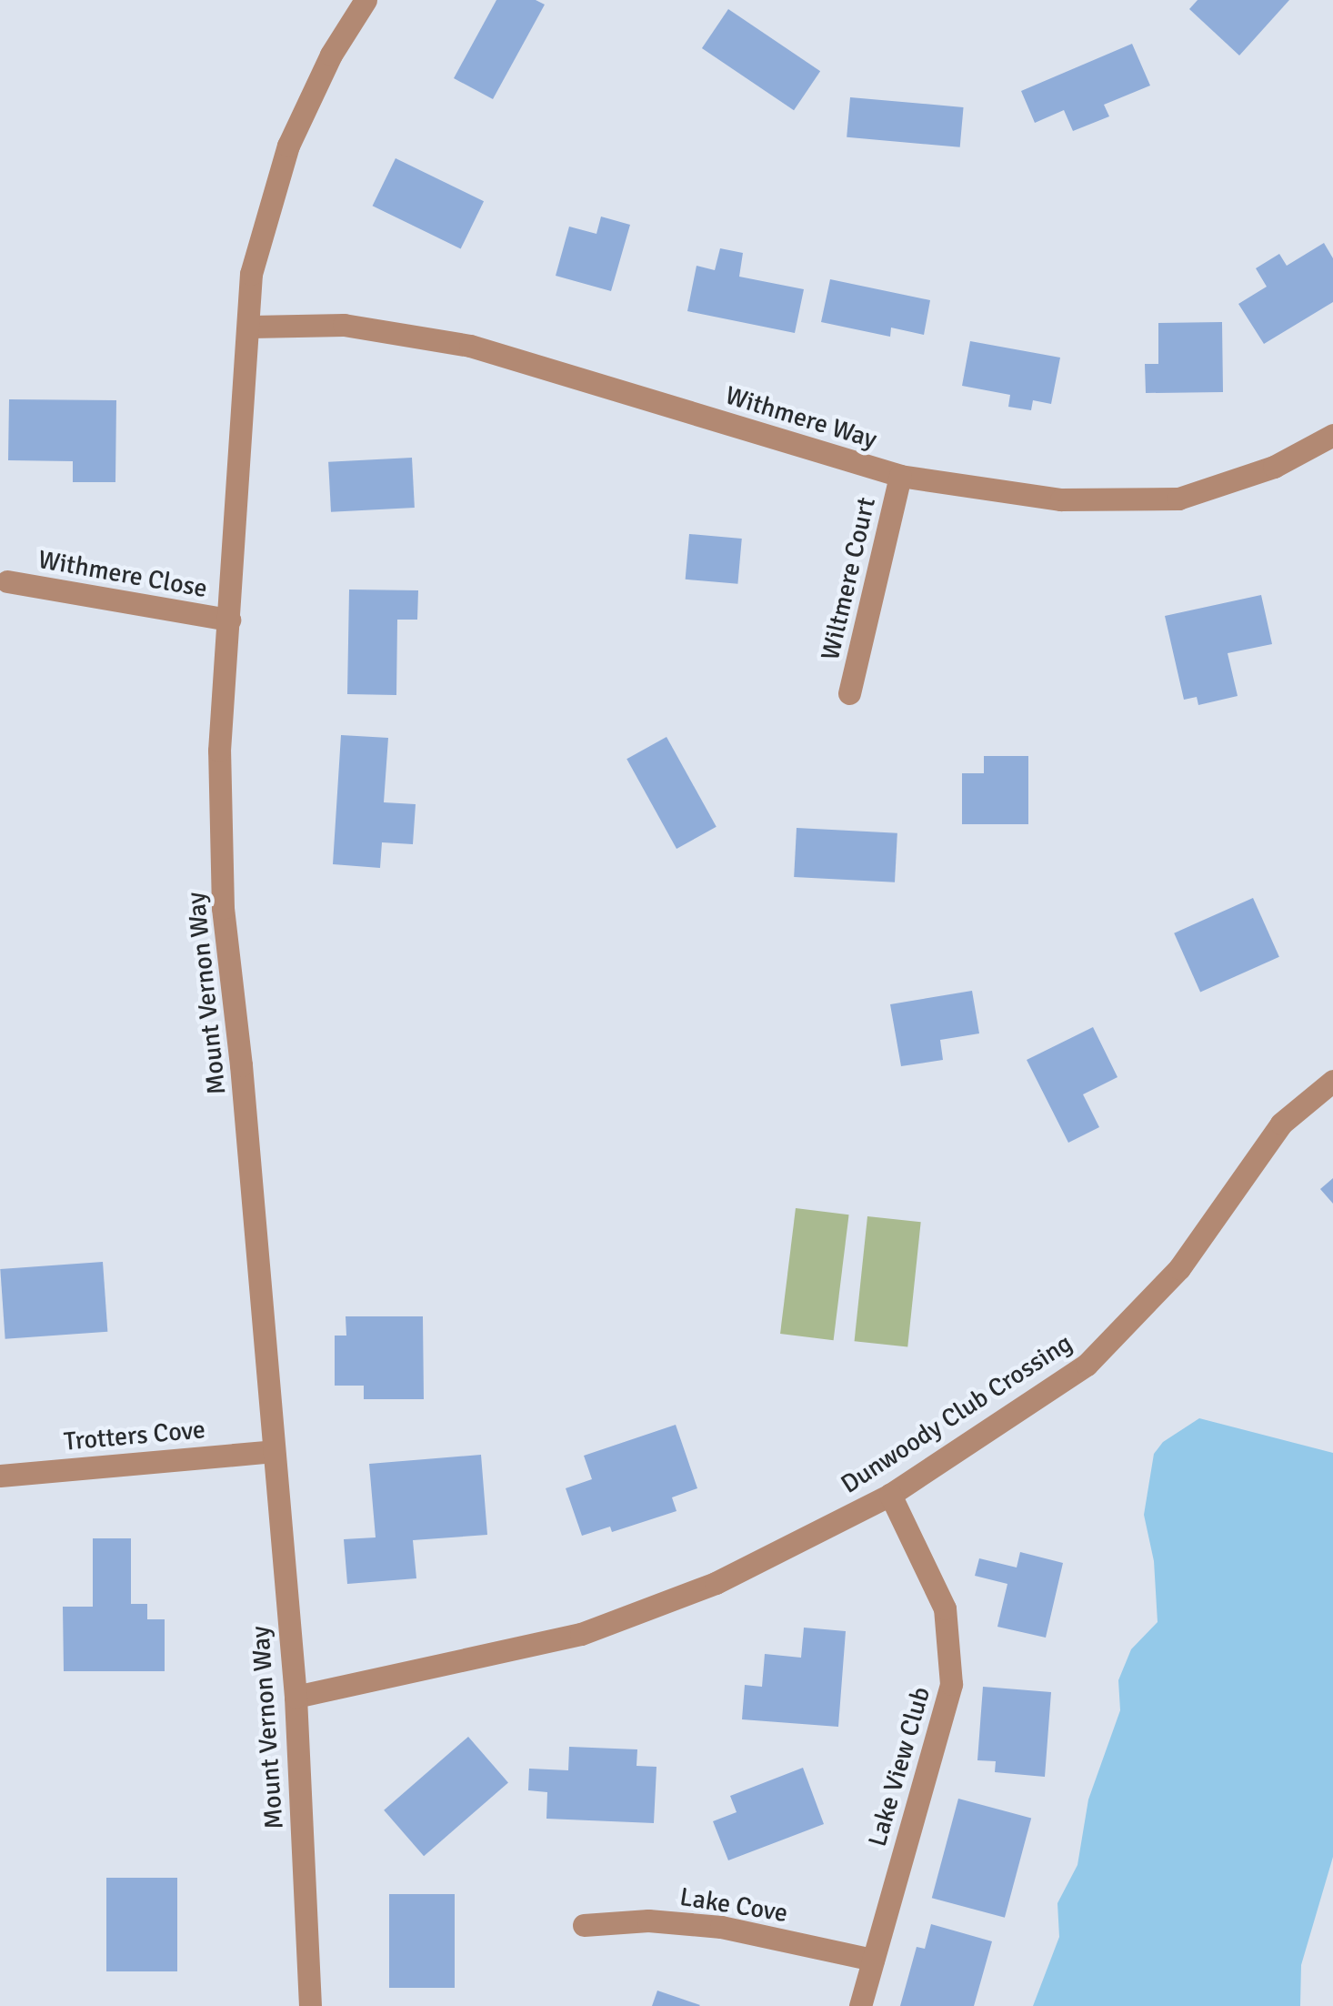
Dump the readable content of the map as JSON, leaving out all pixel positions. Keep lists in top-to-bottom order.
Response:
{
  "streets": {
    "street": [
      "Withmere Way",
      "Withmere Close",
      "Wiltmere Court",
      "Mount Vernon Way",
      "Dunwoody Club Crossing",
      "Trotters Cove",
      "Lake View Club",
      "Lake Cove"
    ]
  },
  "crossings": [
    ["Withmere Way", "Wiltmere Court"],
    ["Withmere Way", "Mount Vernon Way"],
    ["Withmere Close", "Mount Vernon Way"],
    ["Mount Vernon Way", "Dunwoody Club Crossing"],
    ["Mount Vernon Way", "Trotters Cove"],
    ["Dunwoody Club Crossing", "Lake View Club"],
    ["Lake View Club", "Lake Cove"]
  ]
}
